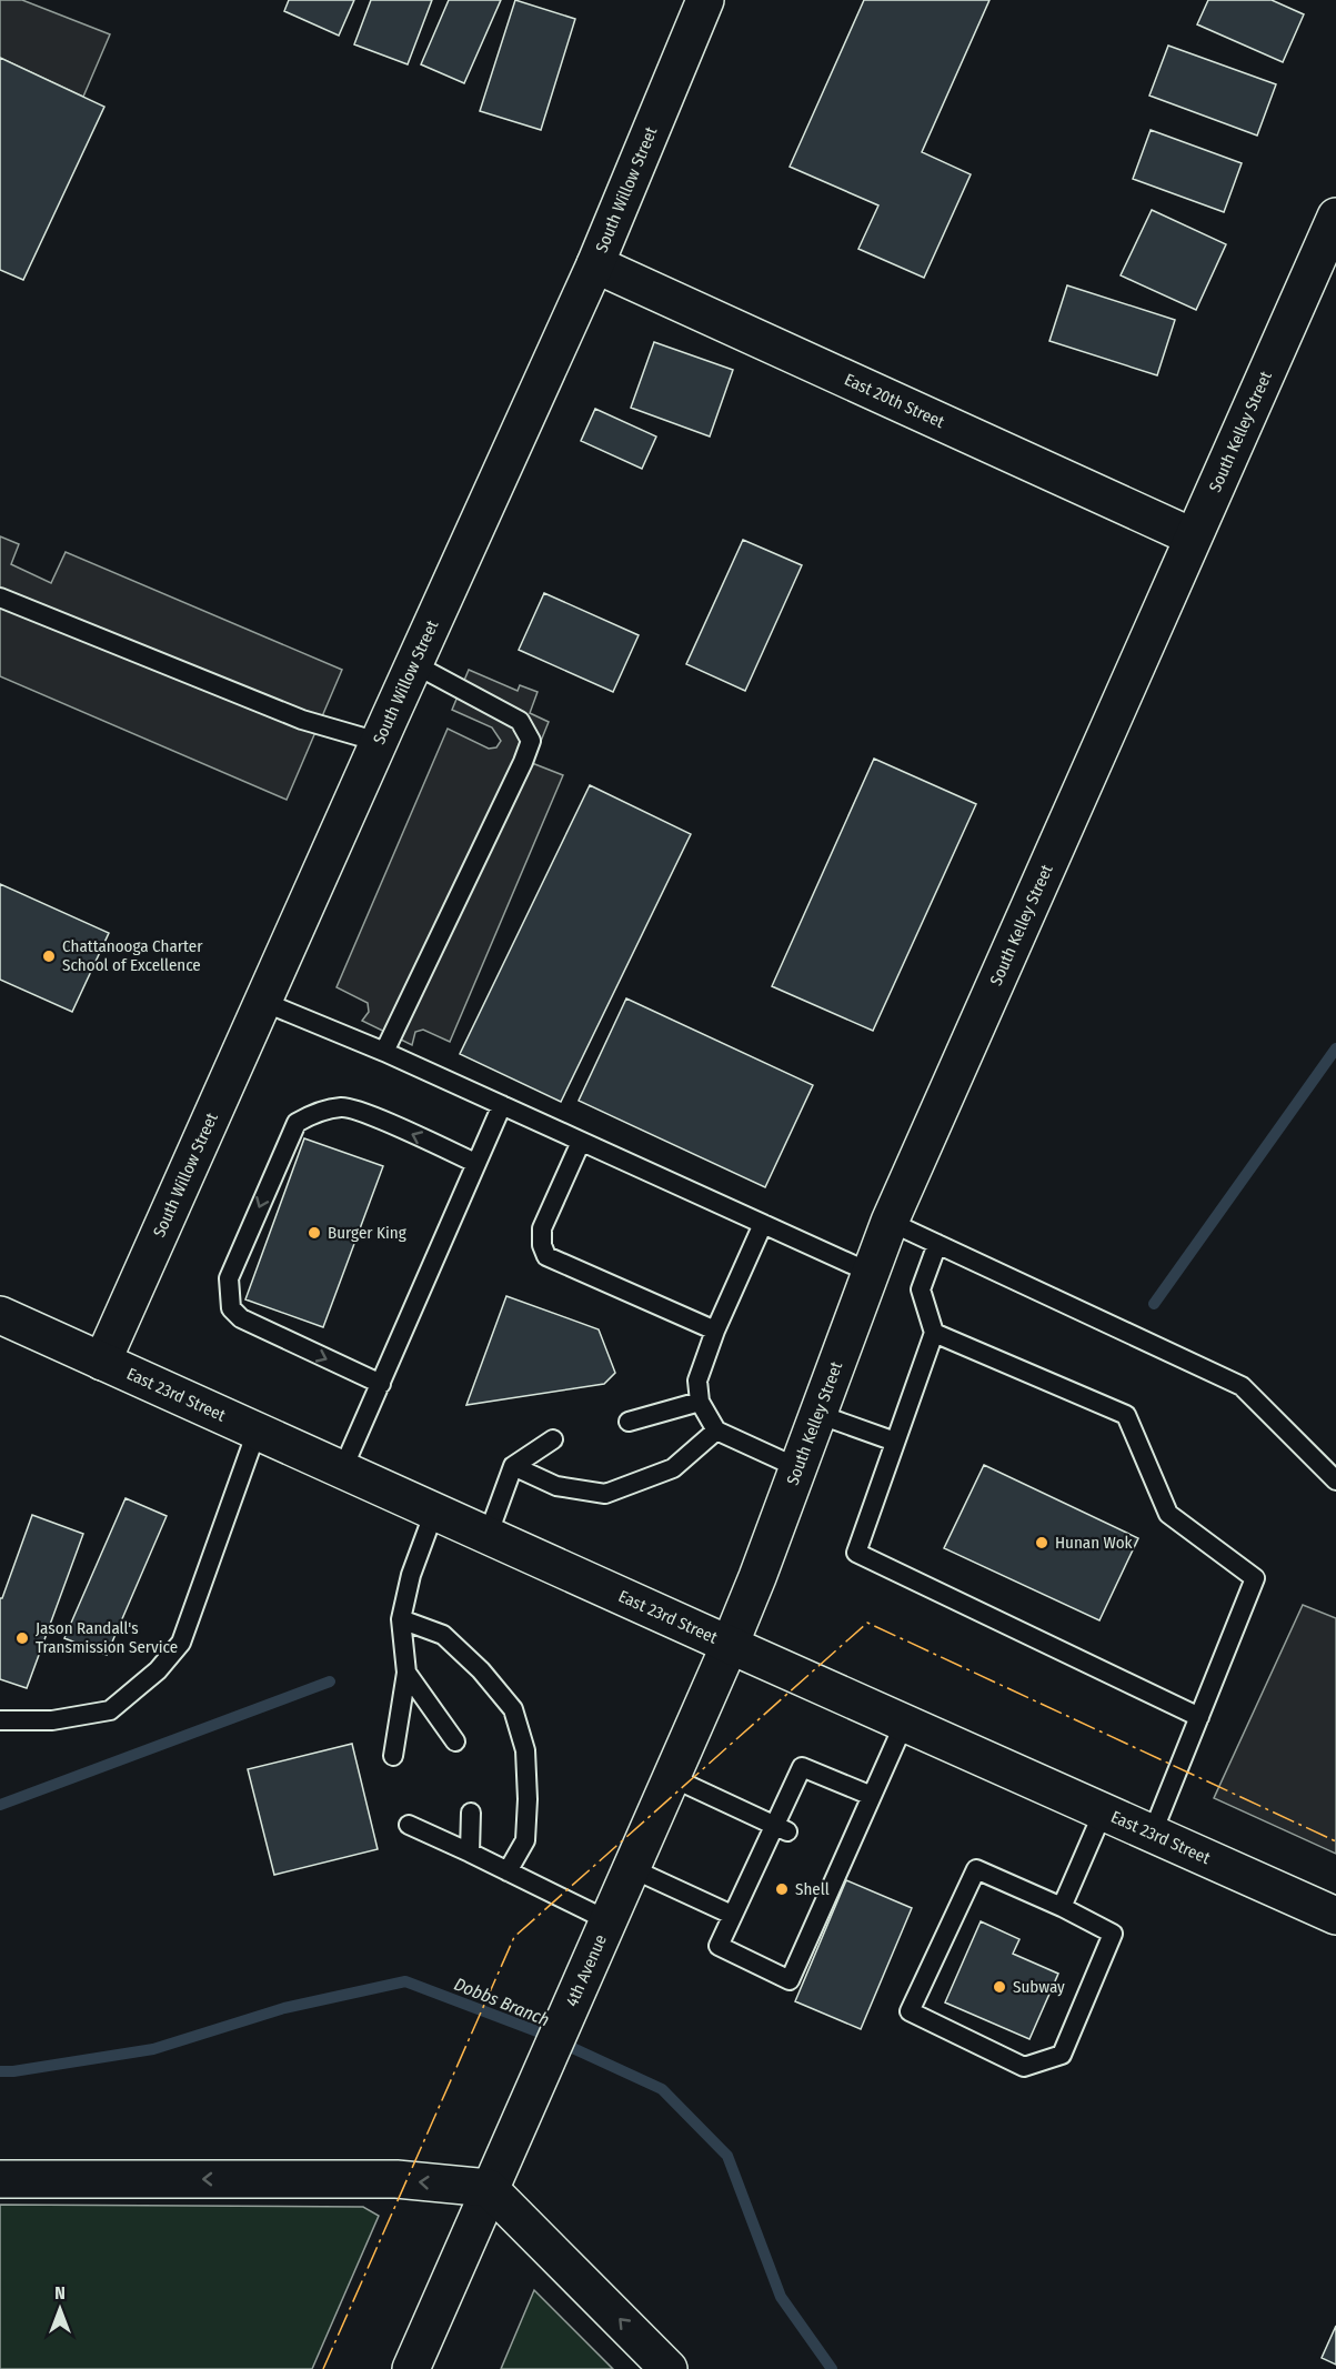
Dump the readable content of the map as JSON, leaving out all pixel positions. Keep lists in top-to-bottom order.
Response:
{
  "streets": {
    "main road": [
      "South Willow Street",
      "East 20th Street",
      "South Kelley Street",
      "East 23rd Street",
      "4th Avenue"
    ]
  },
  "crossings": [
    ["South Willow Street", "East 20th Street"],
    ["South Willow Street", "East 23rd Street"],
    ["East 20th Street", "South Kelley Street"],
    ["South Kelley Street", "East 23rd Street"],
    ["South Kelley Street", "4th Avenue"],
    ["East 23rd Street", "4th Avenue"]
  ],
  "water": ["Dobbs Branch"],
  "places": [
    "Chattanooga Charter School of Excellence",
    "Burger King",
    "Hunan Wok",
    "Jason Randall's Transmission Service",
    "Shell",
    "Subway"
  ],
  "north": "top"
}
